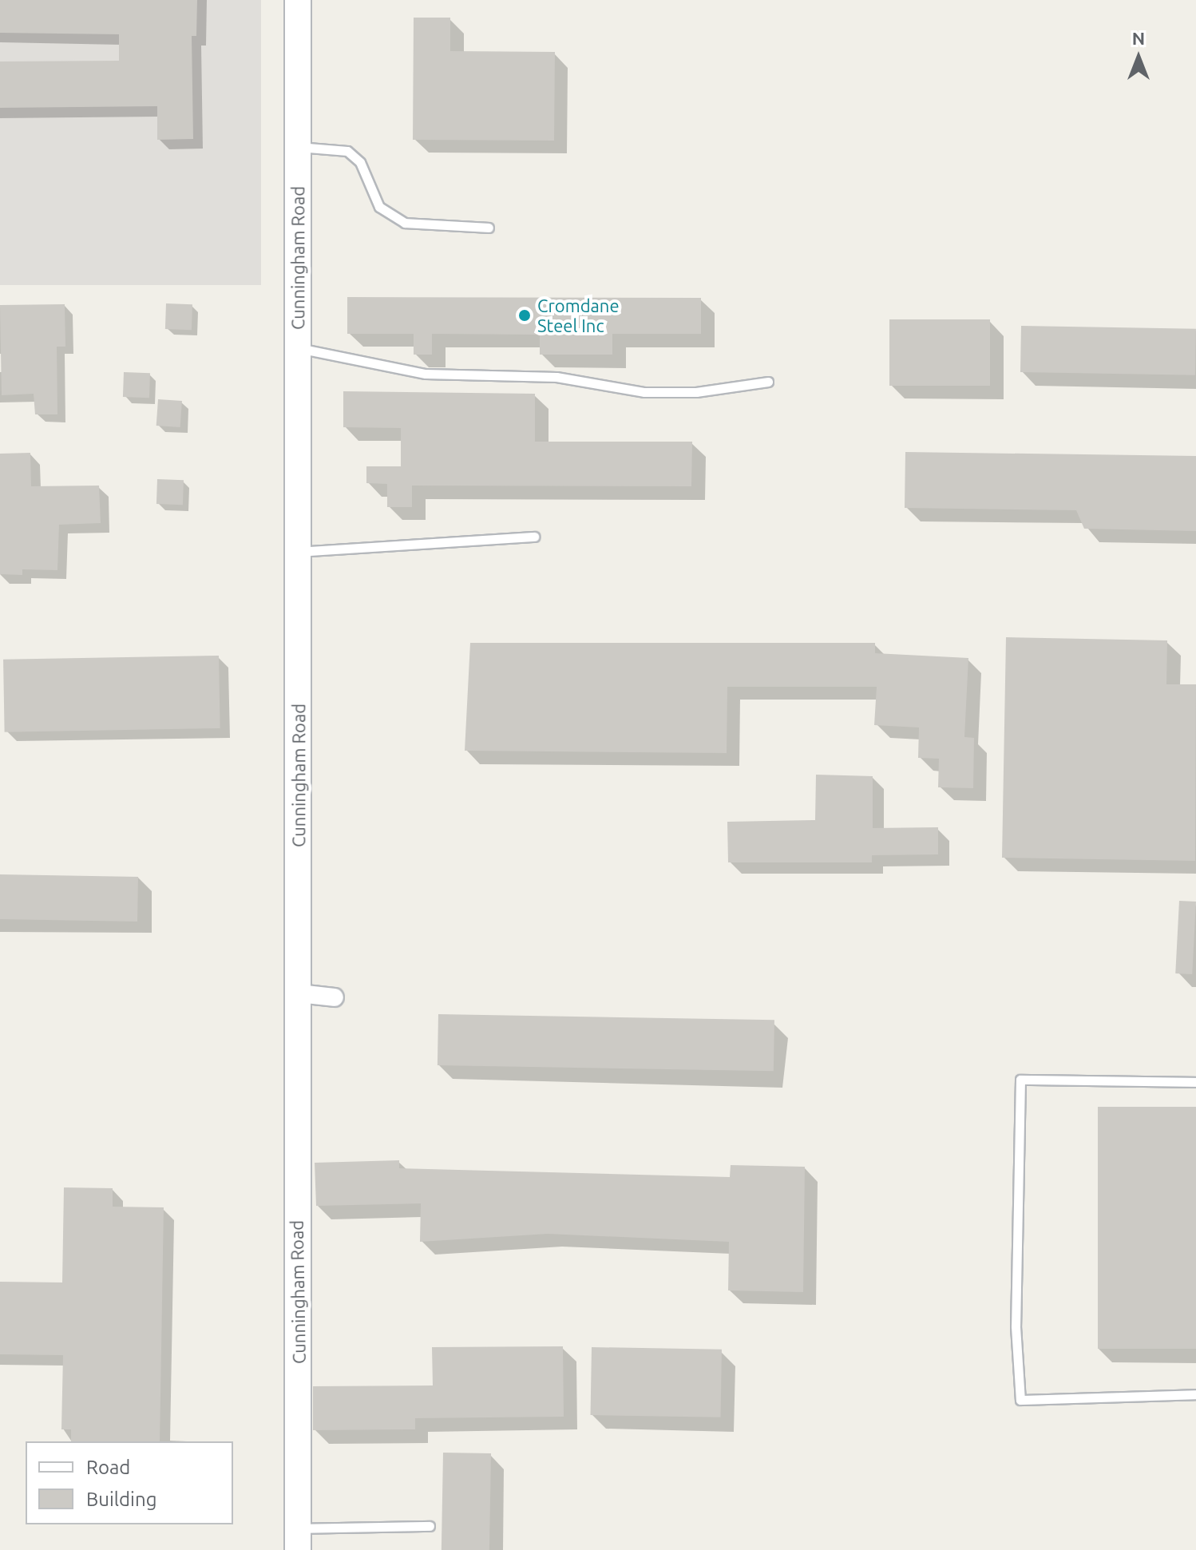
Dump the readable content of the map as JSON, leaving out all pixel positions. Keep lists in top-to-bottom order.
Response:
{
  "streets": {
    "street": ["Cunningham Road"]
  },
  "places": ["Cromdane Steel Inc"],
  "legend": ["Road", "Building"],
  "north": "top"
}
